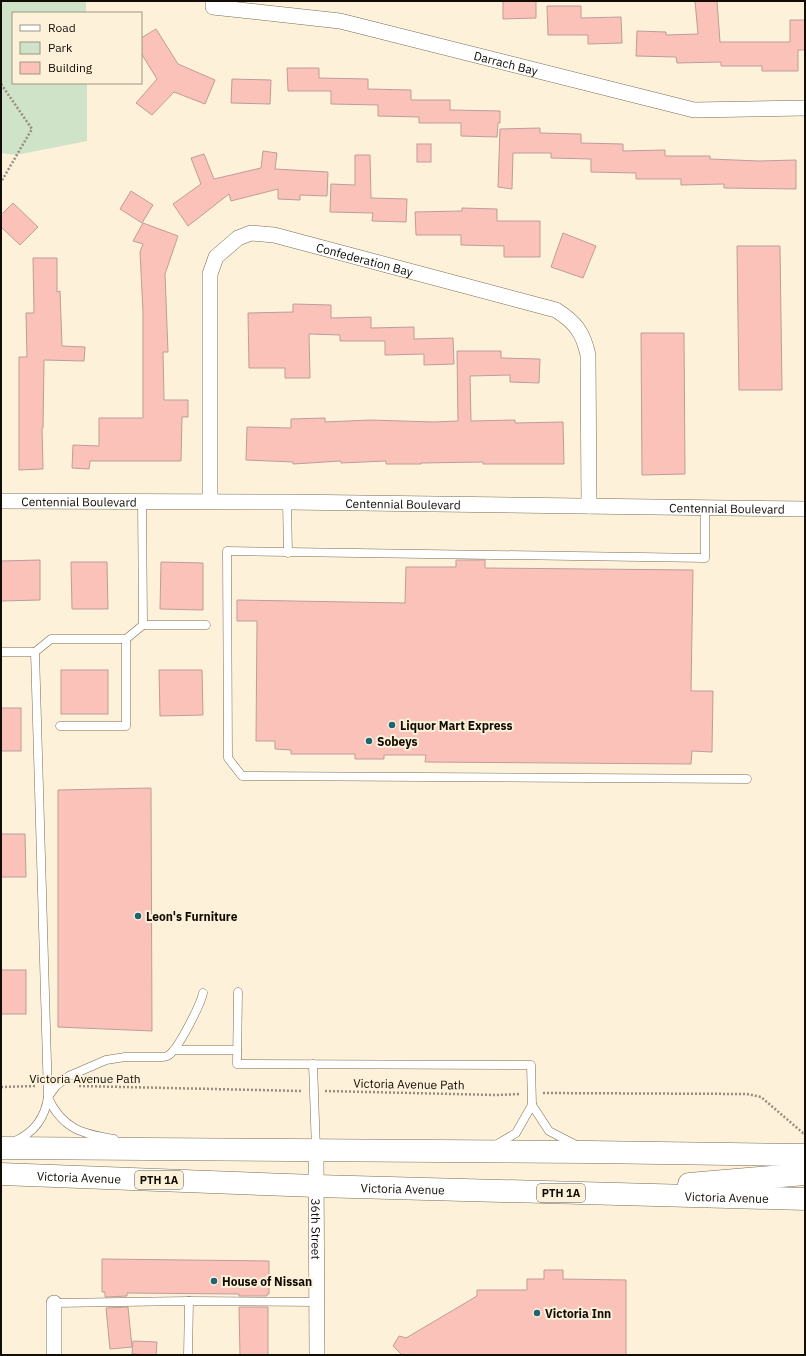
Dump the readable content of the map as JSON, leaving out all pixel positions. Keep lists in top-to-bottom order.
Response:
{
  "streets": {
    "main road": ["Victoria Avenue", "PTH 1A"],
    "street": [
      "Darrach Bay",
      "Confederation Bay",
      "Centennial Boulevard",
      "36th Street"
    ],
    "path": ["Victoria Avenue Path"]
  },
  "crossings": [
    ["Confederation Bay", "Centennial Boulevard"],
    ["Victoria Avenue", "36th Street"]
  ],
  "places": [
    "Liquor Mart Express",
    "Sobeys",
    "Leon's Furniture",
    "House of Nissan",
    "Victoria Inn"
  ],
  "legend": ["Road", "Park", "Building"]
}
